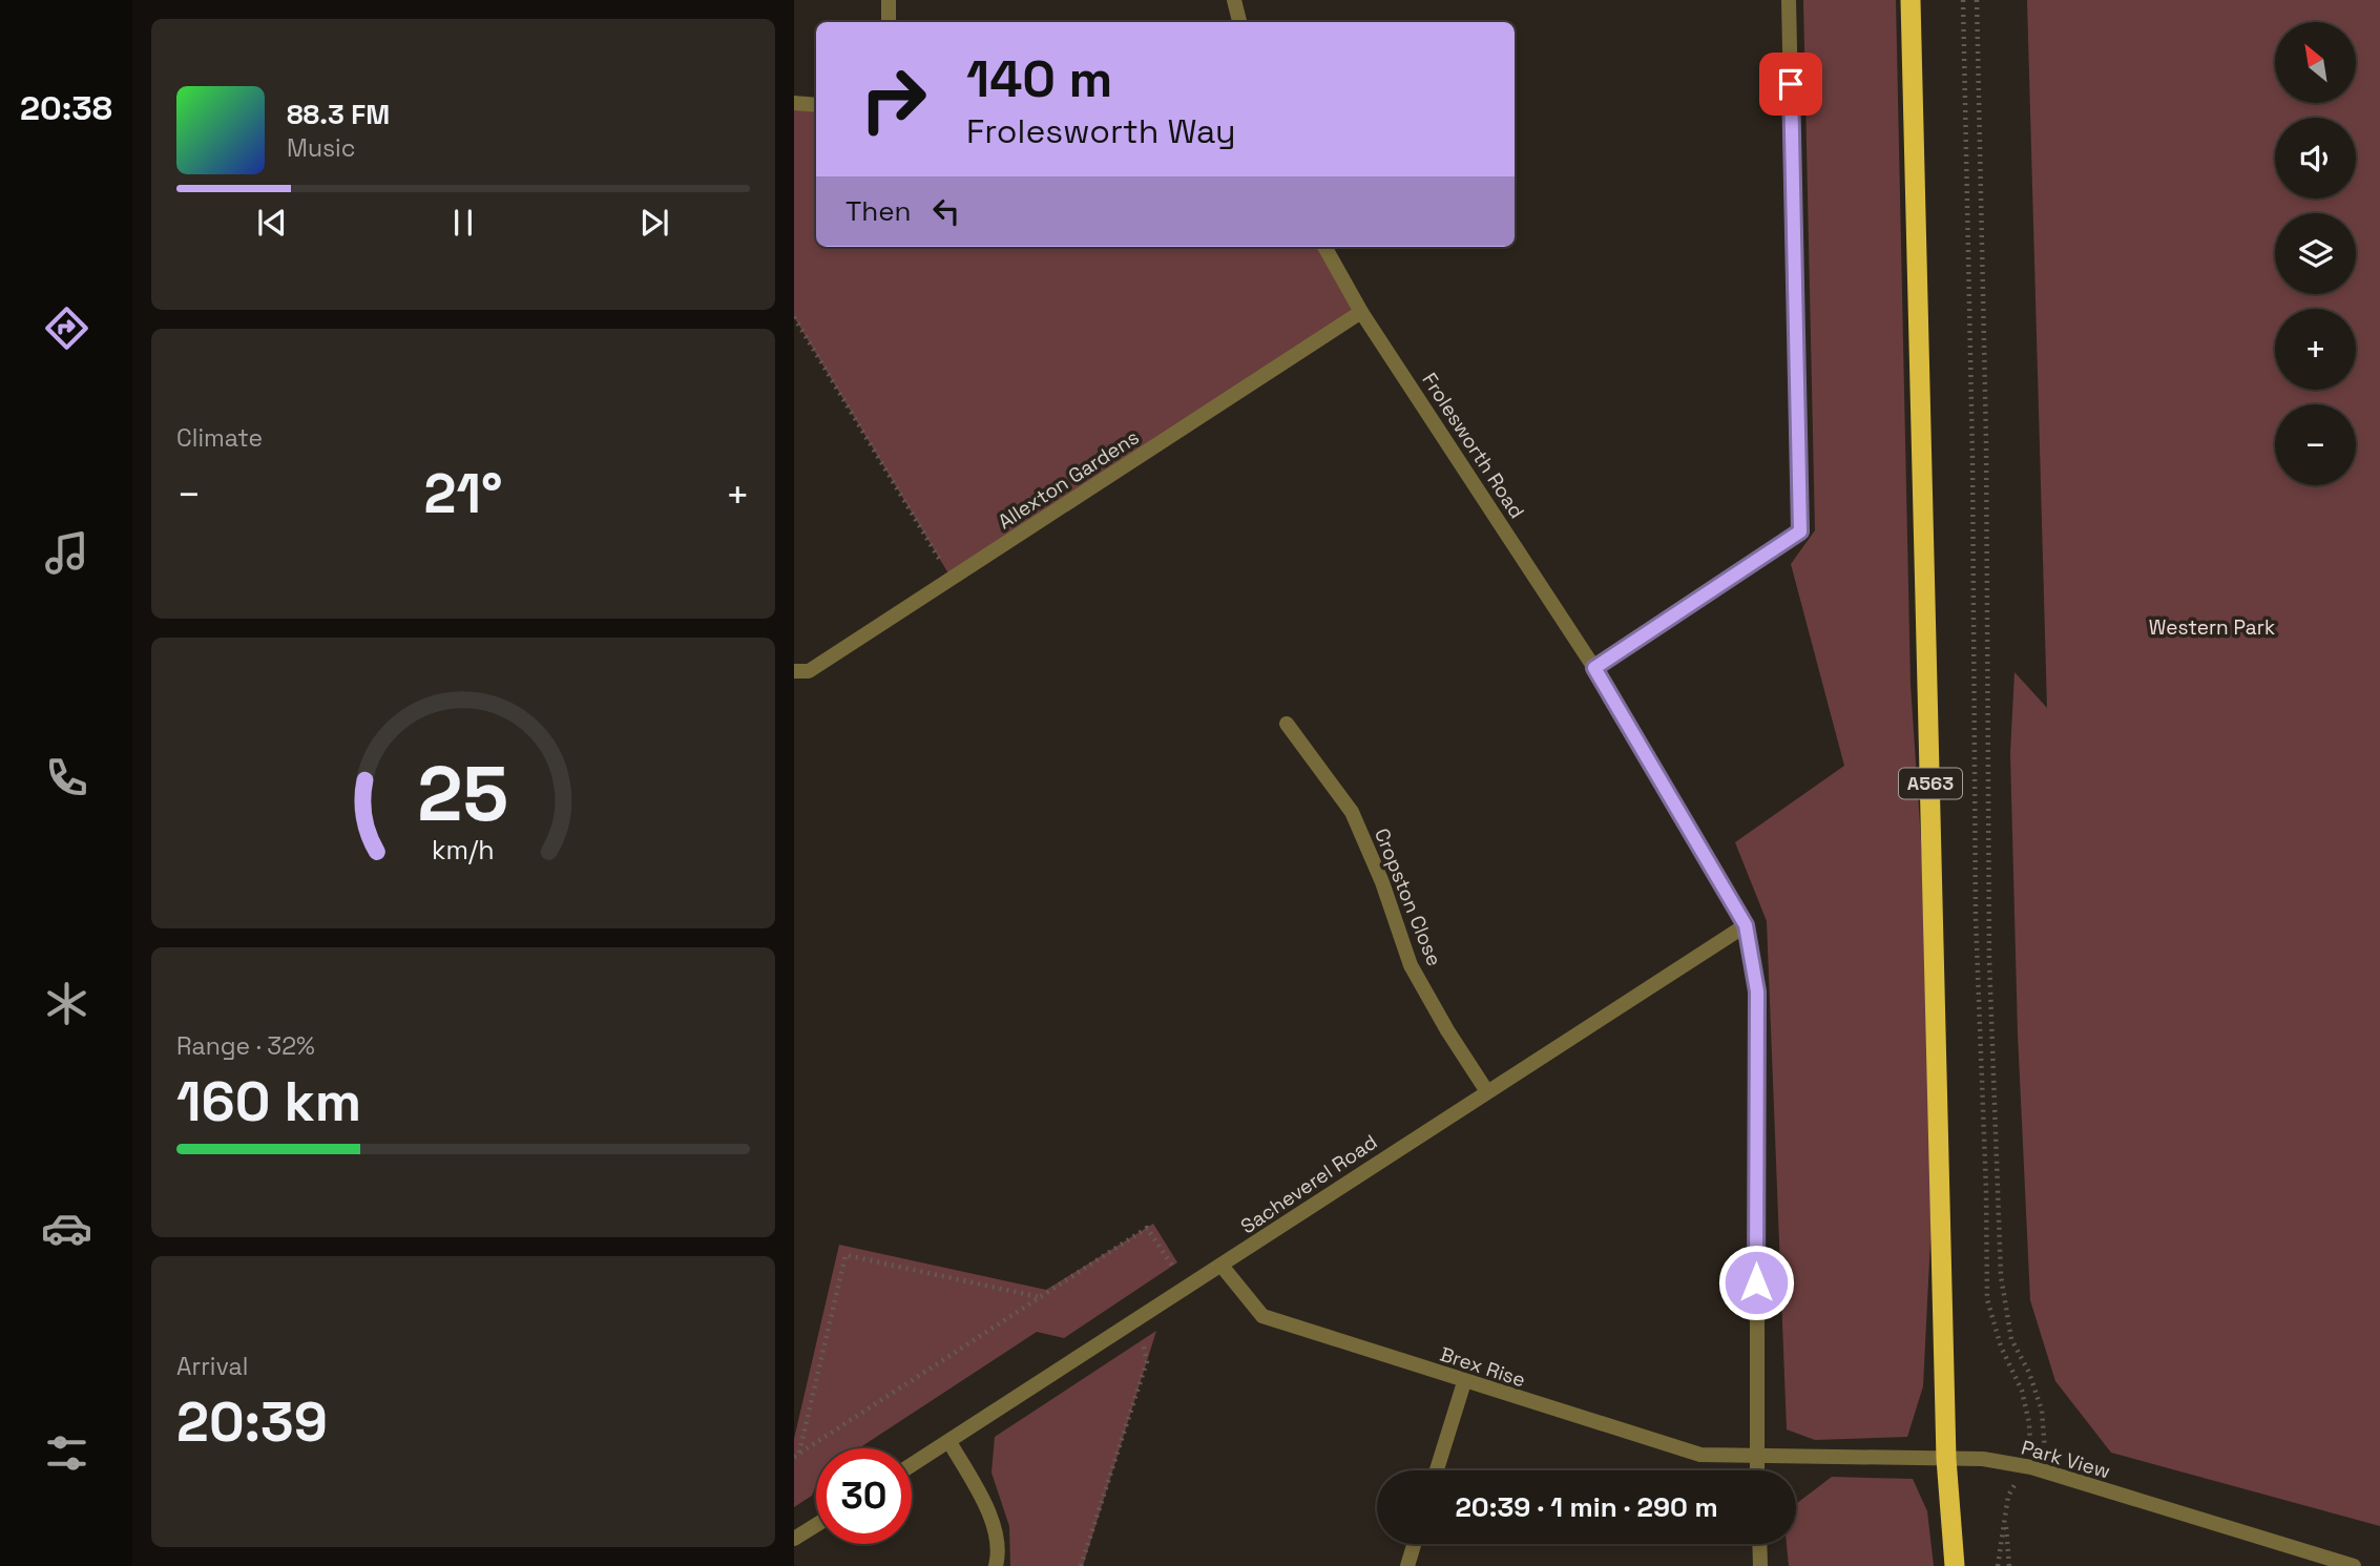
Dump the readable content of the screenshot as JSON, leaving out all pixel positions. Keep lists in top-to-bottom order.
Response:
{
  "streets": {
    "highway": ["A563"],
    "street": [
      "Frolesworth Road",
      "Allexton Gardens",
      "Cropston Close",
      "Sacheverel Road",
      "Brex Rise",
      "Park View"
    ]
  },
  "crossings": [
    ["Frolesworth Road", "Allexton Gardens"],
    ["Frolesworth Road", "Sacheverel Road"],
    ["A563", "Park View"],
    ["Cropston Close", "Sacheverel Road"],
    ["Sacheverel Road", "Brex Rise"],
    ["Brex Rise", "Park View"]
  ],
  "parks": ["Western Park"],
  "north": "top left",
  "page": {
    "tabs": "20:38",
    "map_buttons": ["+", "−"],
    "turn": ["140 m", "Frolesworth Way"],
    "song": ["88.3 FM", "Music"],
    "then": "Then",
    "tile": [
      "Climate",
      ["Range · 32%", "160 km"],
      ["Arrival", "20:39"]
    ],
    "heat": ["−", "21°", "+"],
    "limit": "30",
    "trip": "20:39 · 1 min · 290 m",
    "gauge": ["25", "km/h"]
  }
}
